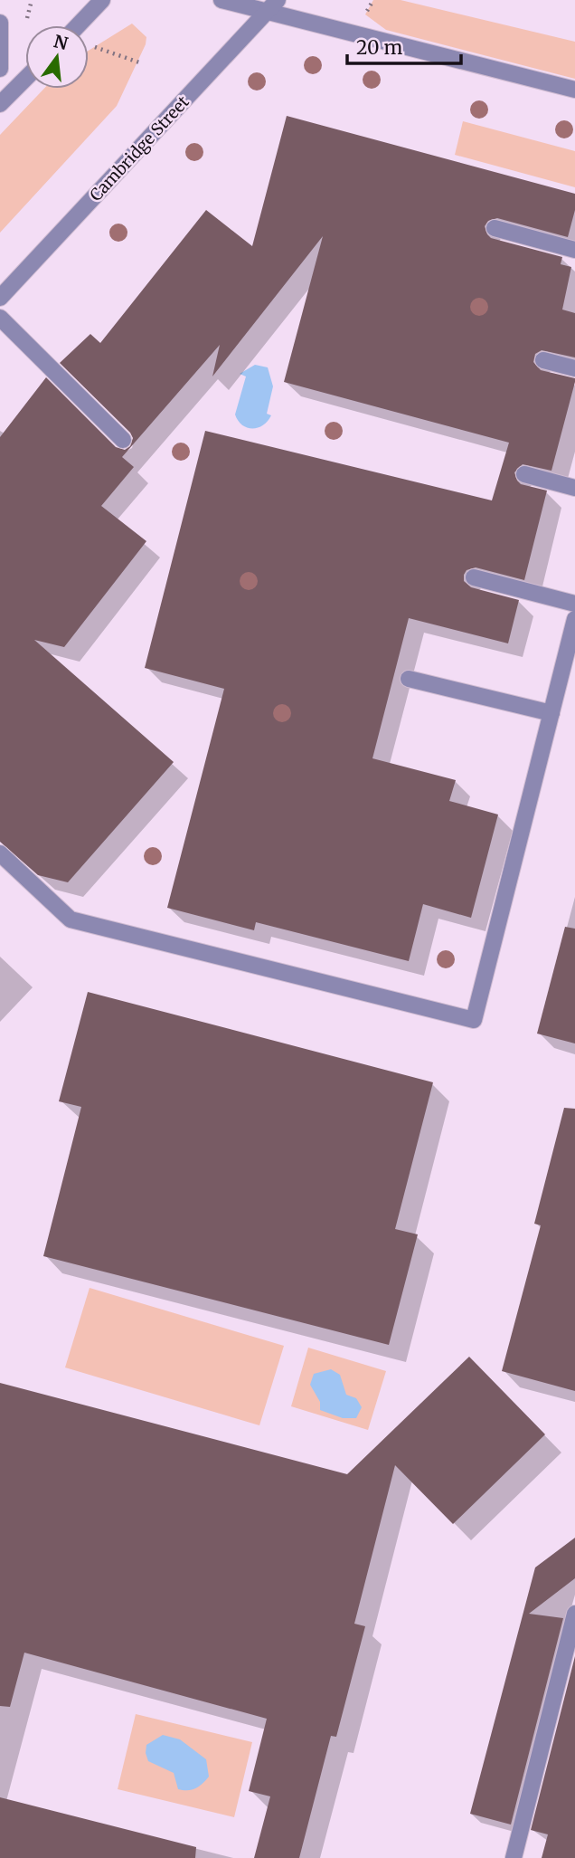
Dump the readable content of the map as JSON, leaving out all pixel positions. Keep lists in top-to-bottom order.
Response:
{
  "streets": {
    "street": ["Cambridge Street"]
  },
  "scale_bar": "20 m",
  "north": "top"
}
